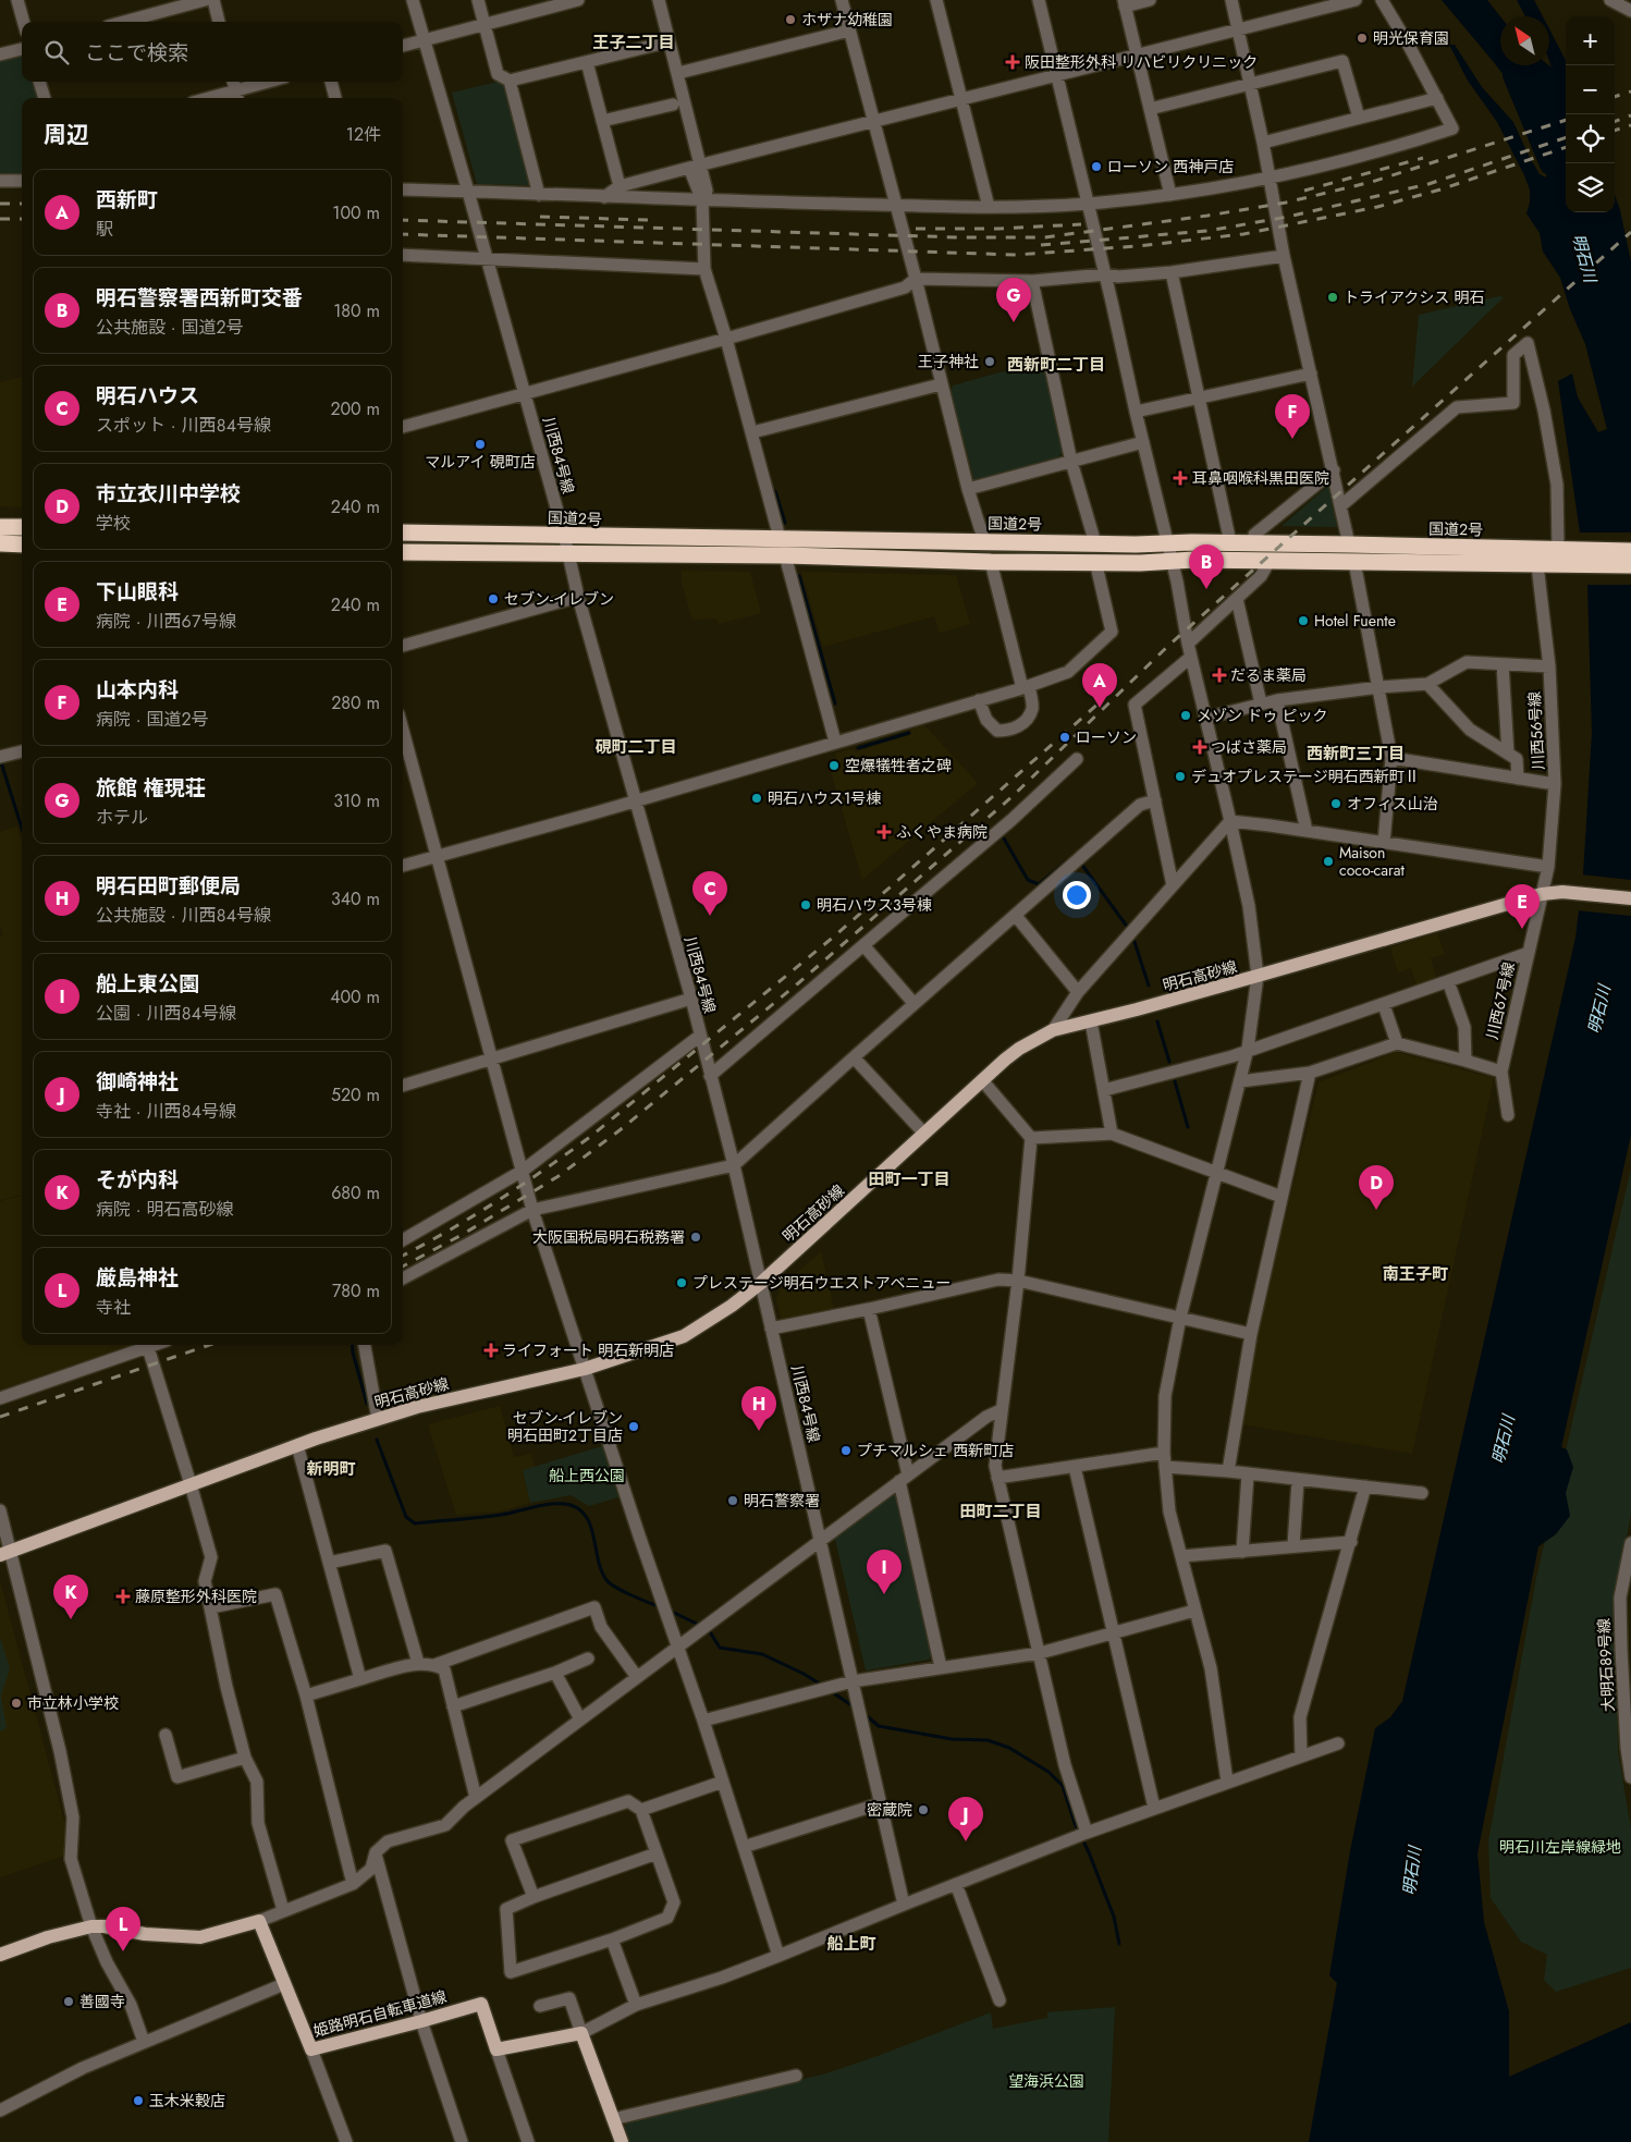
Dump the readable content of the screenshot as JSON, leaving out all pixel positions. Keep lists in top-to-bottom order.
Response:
{
  "streets": {
    "highway": ["国道2号"],
    "main road": ["明石高砂線", "姫路明石自転車道線"],
    "street": [
      "川西８４号線",
      "川西５６号線",
      "川西６７号線",
      "大明石８９号線"
    ]
  },
  "crossings": [
    ["川西８４号線", "国道2号"],
    ["川西８４号線", "明石高砂線"],
    ["国道2号", "川西５６号線"],
    ["川西５６号線", "明石高砂線"],
    ["川西５６号線", "川西６７号線"],
    ["明石高砂線", "川西６７号線"]
  ],
  "districts": [
    "王子二丁目",
    "西新町二丁目",
    "硯町二丁目",
    "西新町三丁目",
    "田町一丁目",
    "南王子町",
    "新明町",
    "田町二丁目",
    "船上町"
  ],
  "water": ["明石川"],
  "parks": ["船上西公園", "明石川左岸線緑地", "望海浜公園"],
  "places": {
    "other": [
      "ホザナ幼稚園",
      "明光保育園",
      "ローソン 西神戸店",
      "トライアクシス 明石",
      "王子神社",
      "マルアイ 硯町店",
      "セブン-イレブン",
      "Hotel Fuente",
      "メゾン ドゥ ピック",
      "ローソン",
      "空爆犠牲者之碑",
      "デュオプレステージ明石西新町Ⅱ",
      "明石ハウス1号棟",
      "オフィス山治",
      "Maison coco-carat",
      "明石ハウス3号棟",
      "大阪国税局明石税務署",
      "プレステージ明石ウエストアベニュー",
      "セブン-イレブン 明石田町2丁目店",
      "プチマルシェ 西新町店",
      "明石警察署",
      "市立林小学校",
      "密蔵院",
      "善國寺",
      "玉木米穀店"
    ],
    "health": [
      "阪田整形外科 リハビリクリニック",
      "耳鼻咽喉科黒田医院",
      "だるま薬局",
      "つばさ薬局",
      "ふくやま病院",
      "ライフォート 明石新明店",
      "藤原整形外科医院"
    ]
  },
  "north": "top left",
  "page": {
    "map_buttons": ["+", "−"],
    "search": "ここで検索",
    "heading": ["周辺", "12件"],
    "list": [
      {
        "mark": "A",
        "name": "西新町",
        "note": "駅",
        "value": "100 m"
      },
      {
        "mark": "B",
        "name": "明石警察署西新町交番",
        "note": "公共施設 · 国道2号",
        "value": "180 m"
      },
      {
        "mark": "C",
        "name": "明石ハウス",
        "note": "スポット · 川西８４号線",
        "value": "200 m"
      },
      {
        "mark": "D",
        "name": "市立衣川中学校",
        "note": "学校",
        "value": "240 m"
      },
      {
        "mark": "E",
        "name": "下山眼科",
        "note": "病院 · 川西６７号線",
        "value": "240 m"
      },
      {
        "mark": "F",
        "name": "山本内科",
        "note": "病院 · 国道2号",
        "value": "280 m"
      },
      {
        "mark": "G",
        "name": "旅館 権現荘",
        "note": "ホテル",
        "value": "310 m"
      },
      {
        "mark": "H",
        "name": "明石田町郵便局",
        "note": "公共施設 · 川西８４号線",
        "value": "340 m"
      },
      {
        "mark": "I",
        "name": "船上東公園",
        "note": "公園 · 川西８４号線",
        "value": "400 m"
      },
      {
        "mark": "J",
        "name": "御崎神社",
        "note": "寺社 · 川西８４号線",
        "value": "520 m"
      },
      {
        "mark": "K",
        "name": "そが内科",
        "note": "病院 · 明石高砂線",
        "value": "680 m"
      },
      {
        "mark": "L",
        "name": "厳島神社",
        "note": "寺社",
        "value": "780 m"
      }
    ],
    "pins": [
      "G",
      "F",
      "B",
      "A",
      "C",
      "E",
      "D",
      "H",
      "I",
      "K",
      "J",
      "L"
    ]
  }
}
